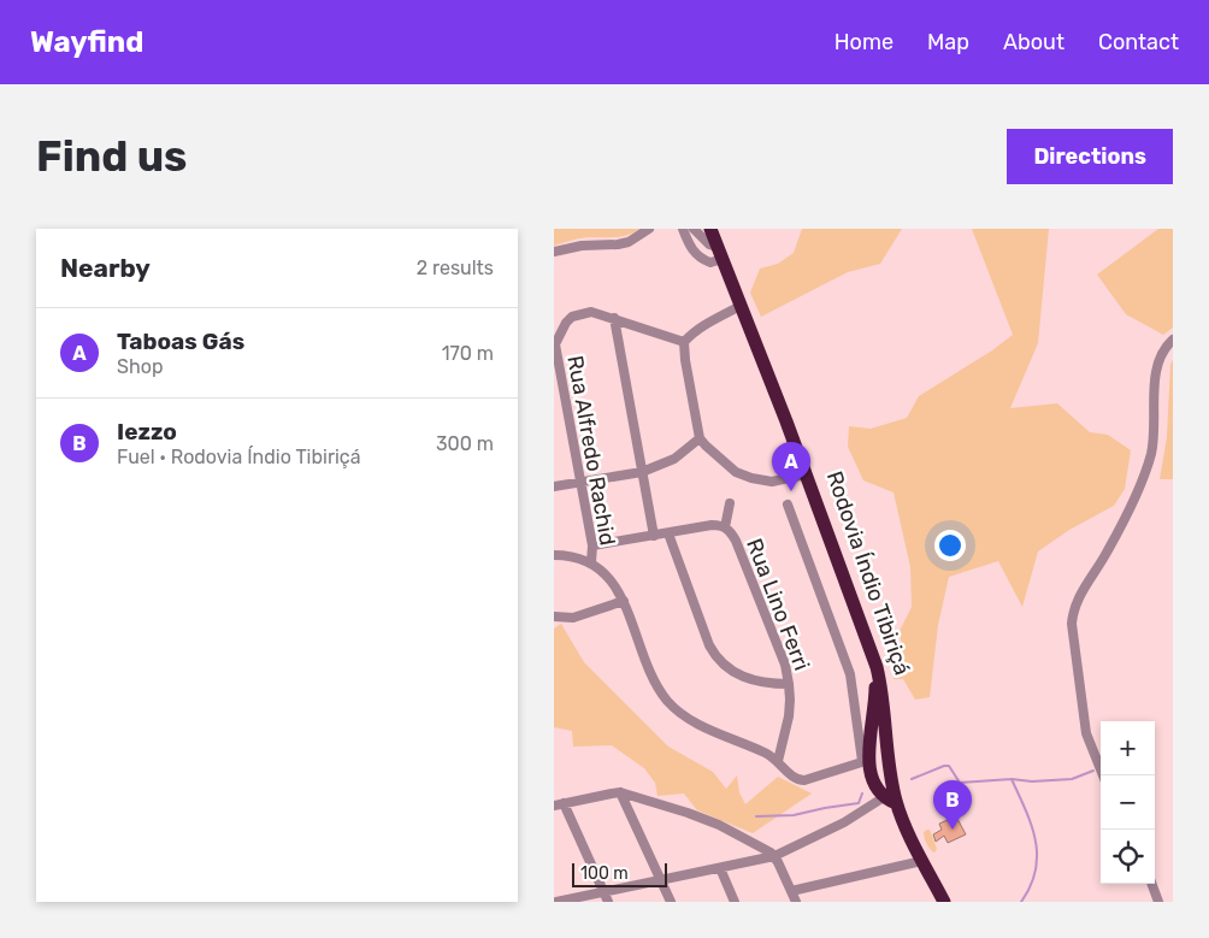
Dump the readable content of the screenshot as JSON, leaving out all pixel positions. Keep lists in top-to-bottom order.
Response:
{
  "streets": {
    "highway": ["Rodovia Índio Tibiriçá"],
    "street": ["Rua Alfredo Rachid", "Rua Lino Ferri"]
  },
  "crossings": [
    ["Rua Alfredo Rachid", "Rua Lino Ferri"]
  ],
  "scale_bar": "100 m",
  "page": {
    "header": "Wayfind",
    "nav": [
      "Home",
      "Map",
      "About",
      "Contact"
    ],
    "buttons": "Directions",
    "title": "Find us",
    "heading": ["Nearby", "2 results"],
    "list": [
      {
        "mark": "A",
        "name": "Taboas Gás",
        "note": "Shop",
        "value": "170 m"
      },
      {
        "mark": "B",
        "name": "Iezzo",
        "note": "Fuel · Rodovia Índio Tibiriçá",
        "value": "300 m"
      }
    ],
    "pins": ["A", "B"],
    "map_buttons": ["+", "−"],
    "scale": "100 m"
  }
}
